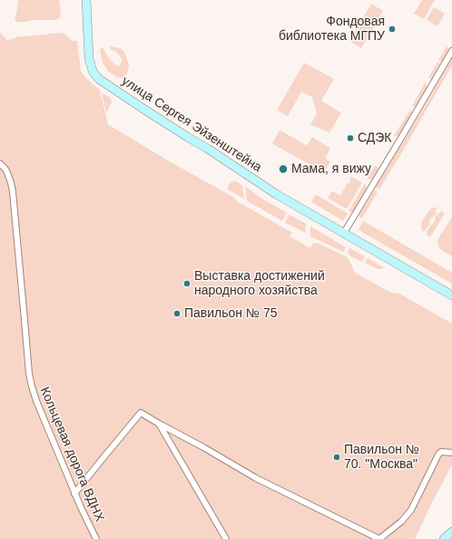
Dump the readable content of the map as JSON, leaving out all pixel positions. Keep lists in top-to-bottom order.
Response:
{
  "streets": {
    "main road": ["улица Сергея Эйзенштейна"],
    "street": ["Кольцевая дорога ВДНХ"]
  },
  "places": [
    "Фондовая библиотека МГПУ",
    "СДЭК",
    "Мама, я вижу",
    "Выставка достижений народного хозяйства",
    "Павильон № 75",
    "Павильон № 70. \"Москва\""
  ]
}
